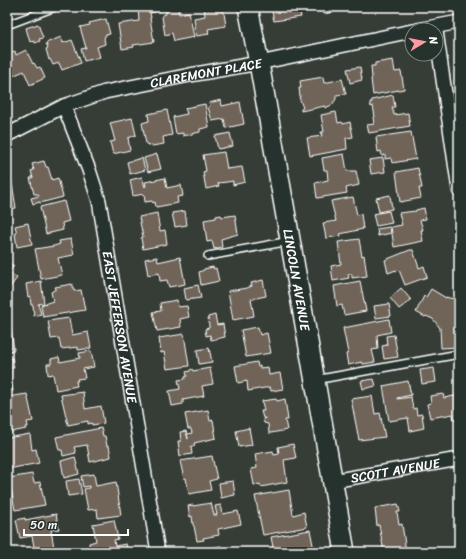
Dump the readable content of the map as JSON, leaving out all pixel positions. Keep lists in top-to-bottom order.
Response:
{
  "streets": {
    "street": [
      "CLAREMONT PLACE",
      "LINCOLN AVENUE",
      "EAST JEFFERSON AVENUE",
      "SCOTT AVENUE"
    ]
  },
  "crossings": [
    ["CLAREMONT PLACE", "LINCOLN AVENUE"],
    ["CLAREMONT PLACE", "EAST JEFFERSON AVENUE"],
    ["LINCOLN AVENUE", "SCOTT AVENUE"]
  ],
  "scale_bar": "50 m",
  "north": "right"
}
